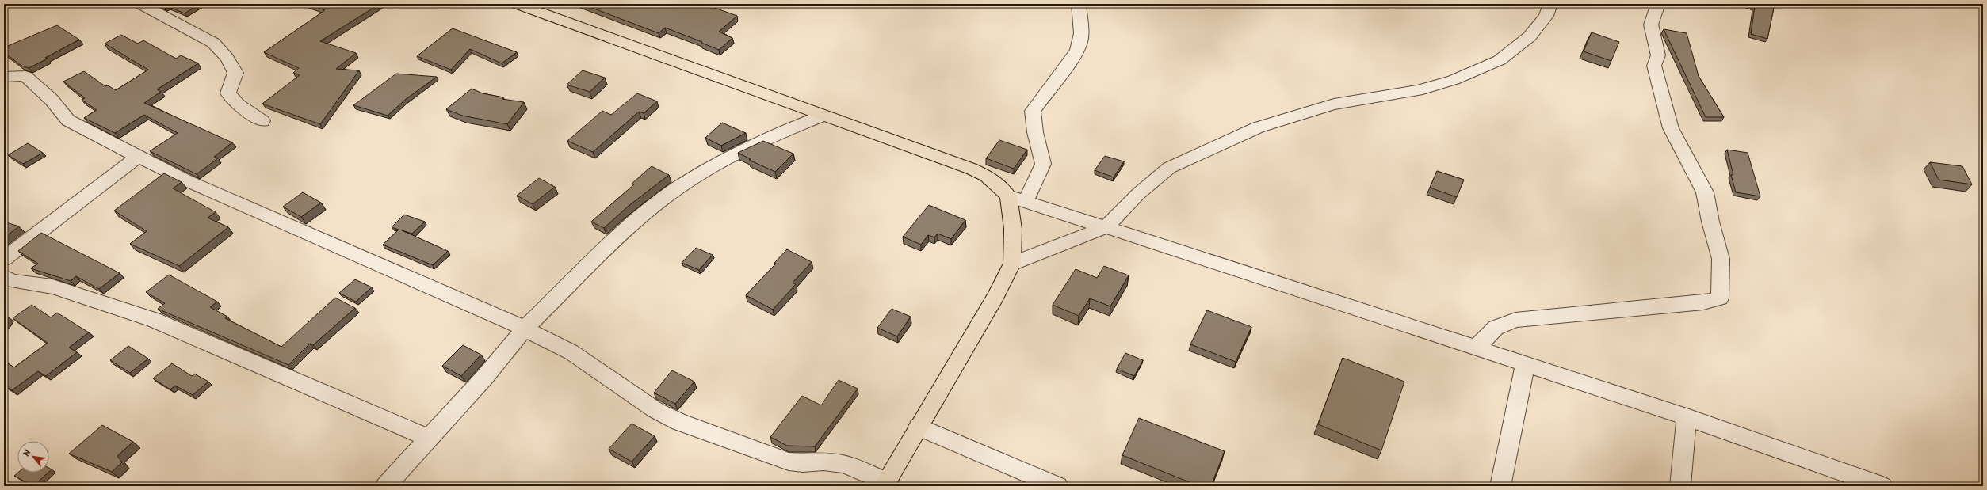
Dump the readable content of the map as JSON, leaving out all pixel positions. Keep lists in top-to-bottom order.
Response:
{
  "north": "top left"
}
